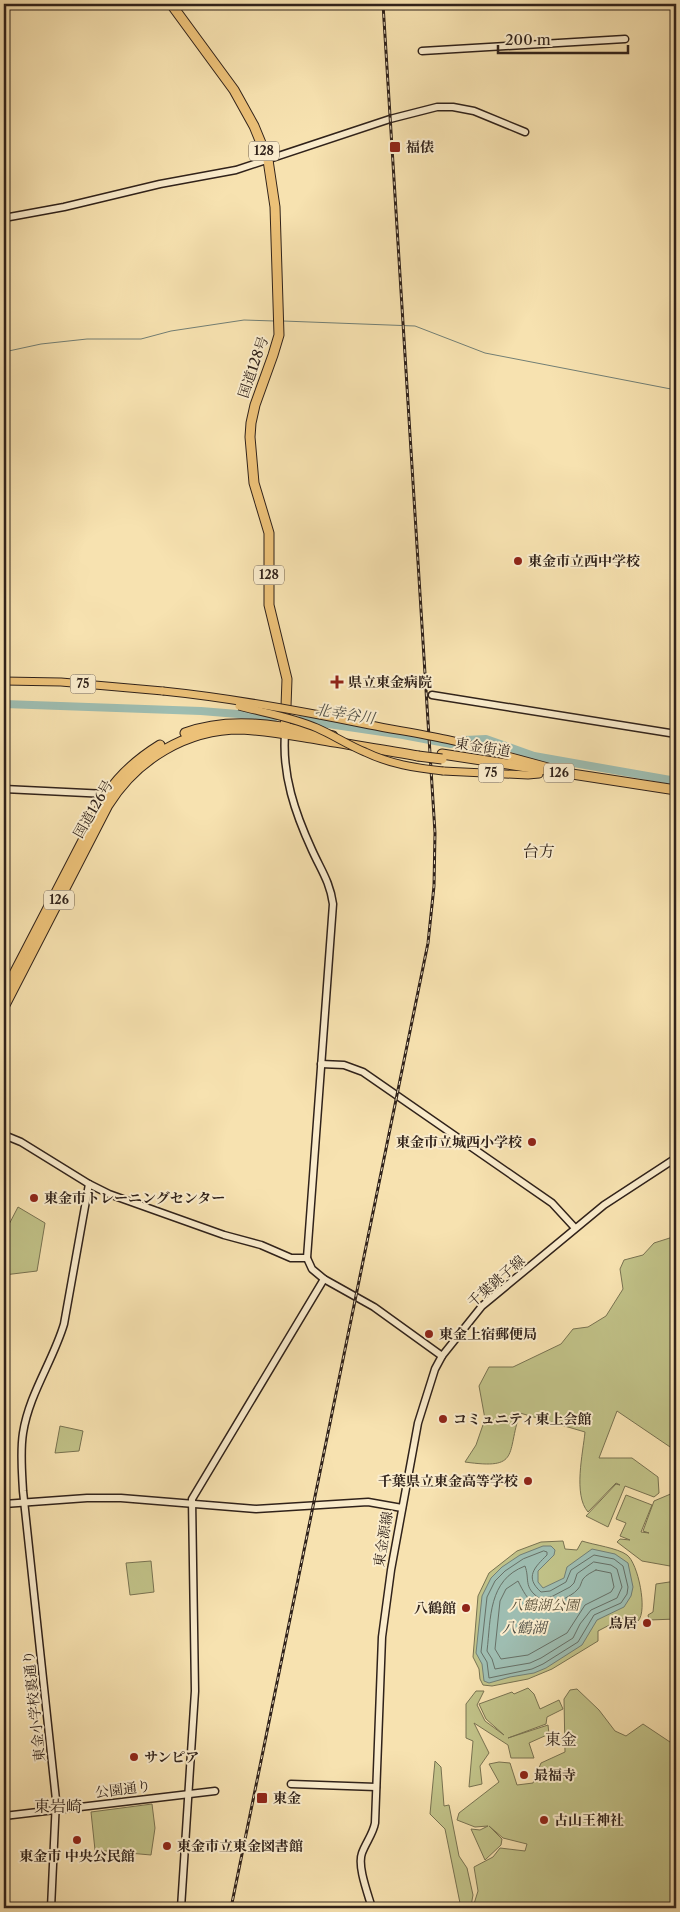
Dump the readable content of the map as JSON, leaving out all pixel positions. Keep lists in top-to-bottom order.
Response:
{
  "streets": {
    "highway": [
      "128",
      "国道128号",
      "東金街道",
      "126",
      "国道126号"
    ],
    "main road": ["75"],
    "street": [
      "千葉銚子線",
      "東金源線",
      "東金小学校裏通り",
      "公園通り"
    ]
  },
  "crossings": [
    ["国道128号", "東金街道"],
    ["国道128号", "国道126号"],
    ["75", "東金街道"],
    ["東金街道", "国道126号"],
    ["千葉銚子線", "東金源線"],
    ["東金源線", "東金小学校裏通り"],
    ["東金小学校裏通り", "公園通り"]
  ],
  "districts": ["台方", "東金", "東岩崎"],
  "water": ["北幸谷川", "八鶴湖"],
  "parks": ["八鶴湖公園"],
  "places": {
    "transit": ["福俵", "東金"],
    "other": [
      "東金市立西中学校",
      "東金市立城西小学校",
      "東金市トレーニングセンター",
      "東金上宿郵便局",
      "コミュニティ東上会館",
      "千葉県立東金高等学校",
      "八鶴館",
      "鳥居",
      "サンピア",
      "最福寺",
      "古山王神社",
      "東金市 中央公民館",
      "東金市立東金図書館"
    ],
    "health": ["県立東金病院"]
  },
  "scale_bar": "200 m"
}
